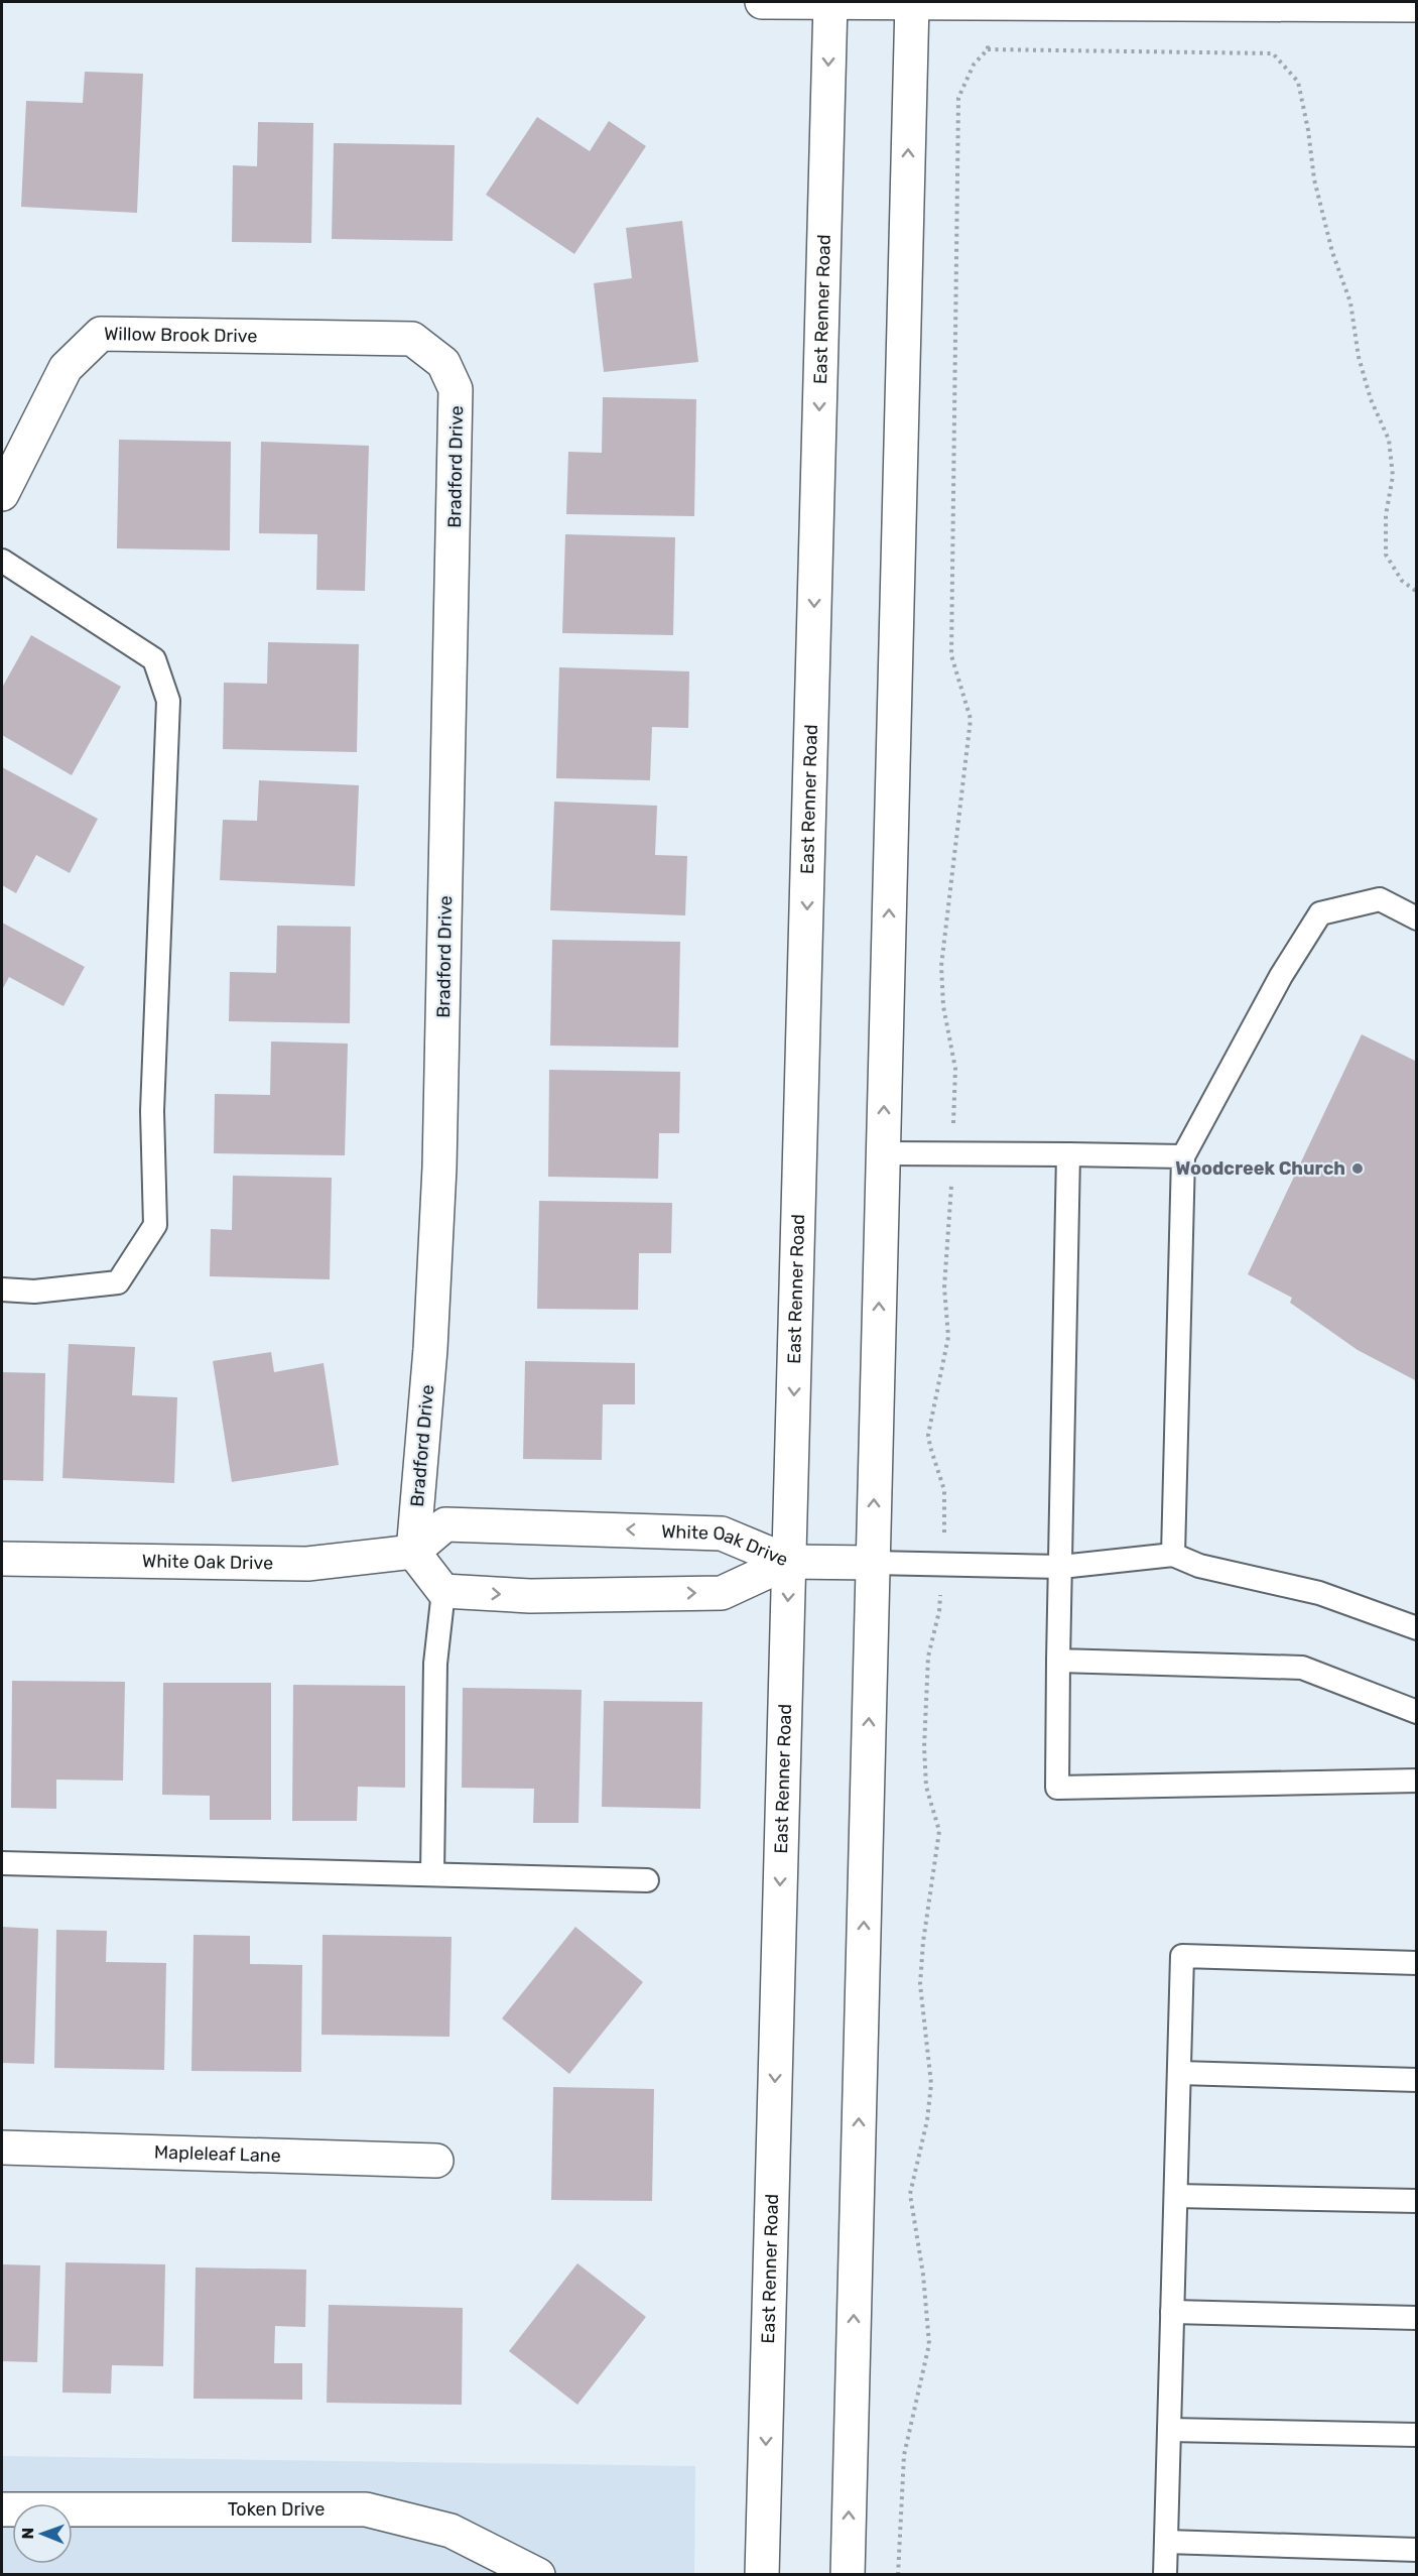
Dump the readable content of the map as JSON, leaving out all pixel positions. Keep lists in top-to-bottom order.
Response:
{
  "streets": {
    "main road": [
      "East Renner Road",
      "Willow Brook Drive",
      "Bradford Drive",
      "White Oak Drive",
      "Mapleleaf Lane",
      "Token Drive"
    ]
  },
  "crossings": [
    ["East Renner Road", "White Oak Drive"],
    ["Willow Brook Drive", "Bradford Drive"],
    ["Bradford Drive", "White Oak Drive"]
  ],
  "places": ["Woodcreek Church"],
  "north": "left"
}
